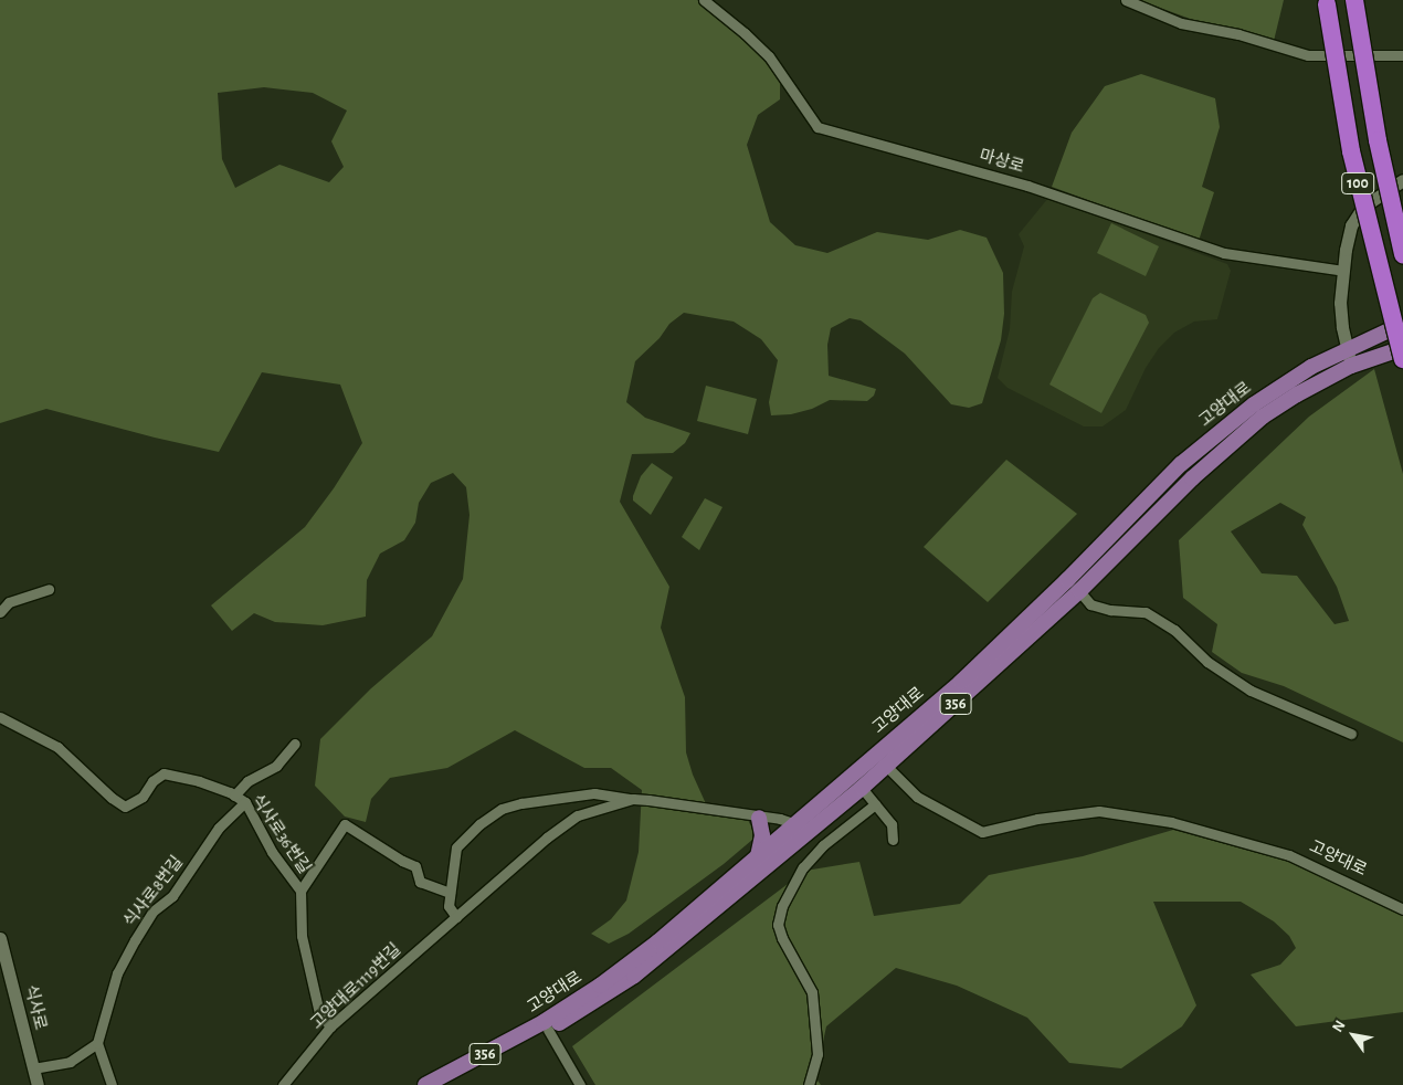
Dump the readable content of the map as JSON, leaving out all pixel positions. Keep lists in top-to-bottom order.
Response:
{
  "streets": {
    "highway": ["100"],
    "main road": ["고양대로", "356"],
    "street": [
      "마상로",
      "식사로36번길",
      "식사로8번길",
      "고양대로1119번길",
      "식사로"
    ]
  },
  "crossings": [
    ["고양대로", "고양대로1119번길"],
    ["식사로36번길", "식사로8번길"],
    ["식사로36번길", "고양대로1119번길"]
  ],
  "north": "top left"
}
